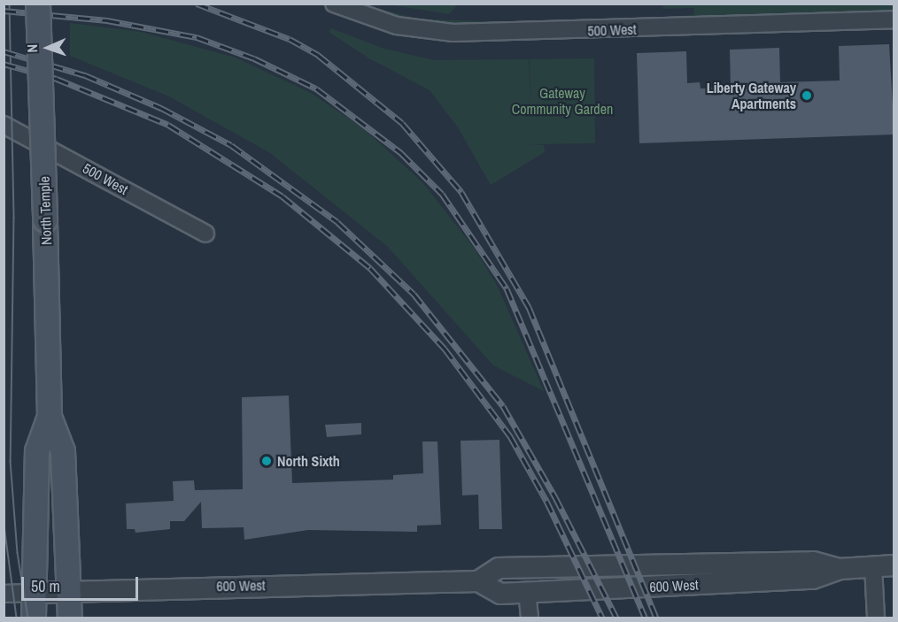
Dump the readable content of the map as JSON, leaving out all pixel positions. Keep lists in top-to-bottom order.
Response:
{
  "streets": {
    "main road": ["North Temple"],
    "street": ["500 West", "600 West"]
  },
  "crossings": [
    ["North Temple", "600 West"]
  ],
  "parks": ["Gateway Community Garden"],
  "places": ["Liberty Gateway Apartments", "North Sixth"],
  "scale_bar": "50 m",
  "north": "left"
}
